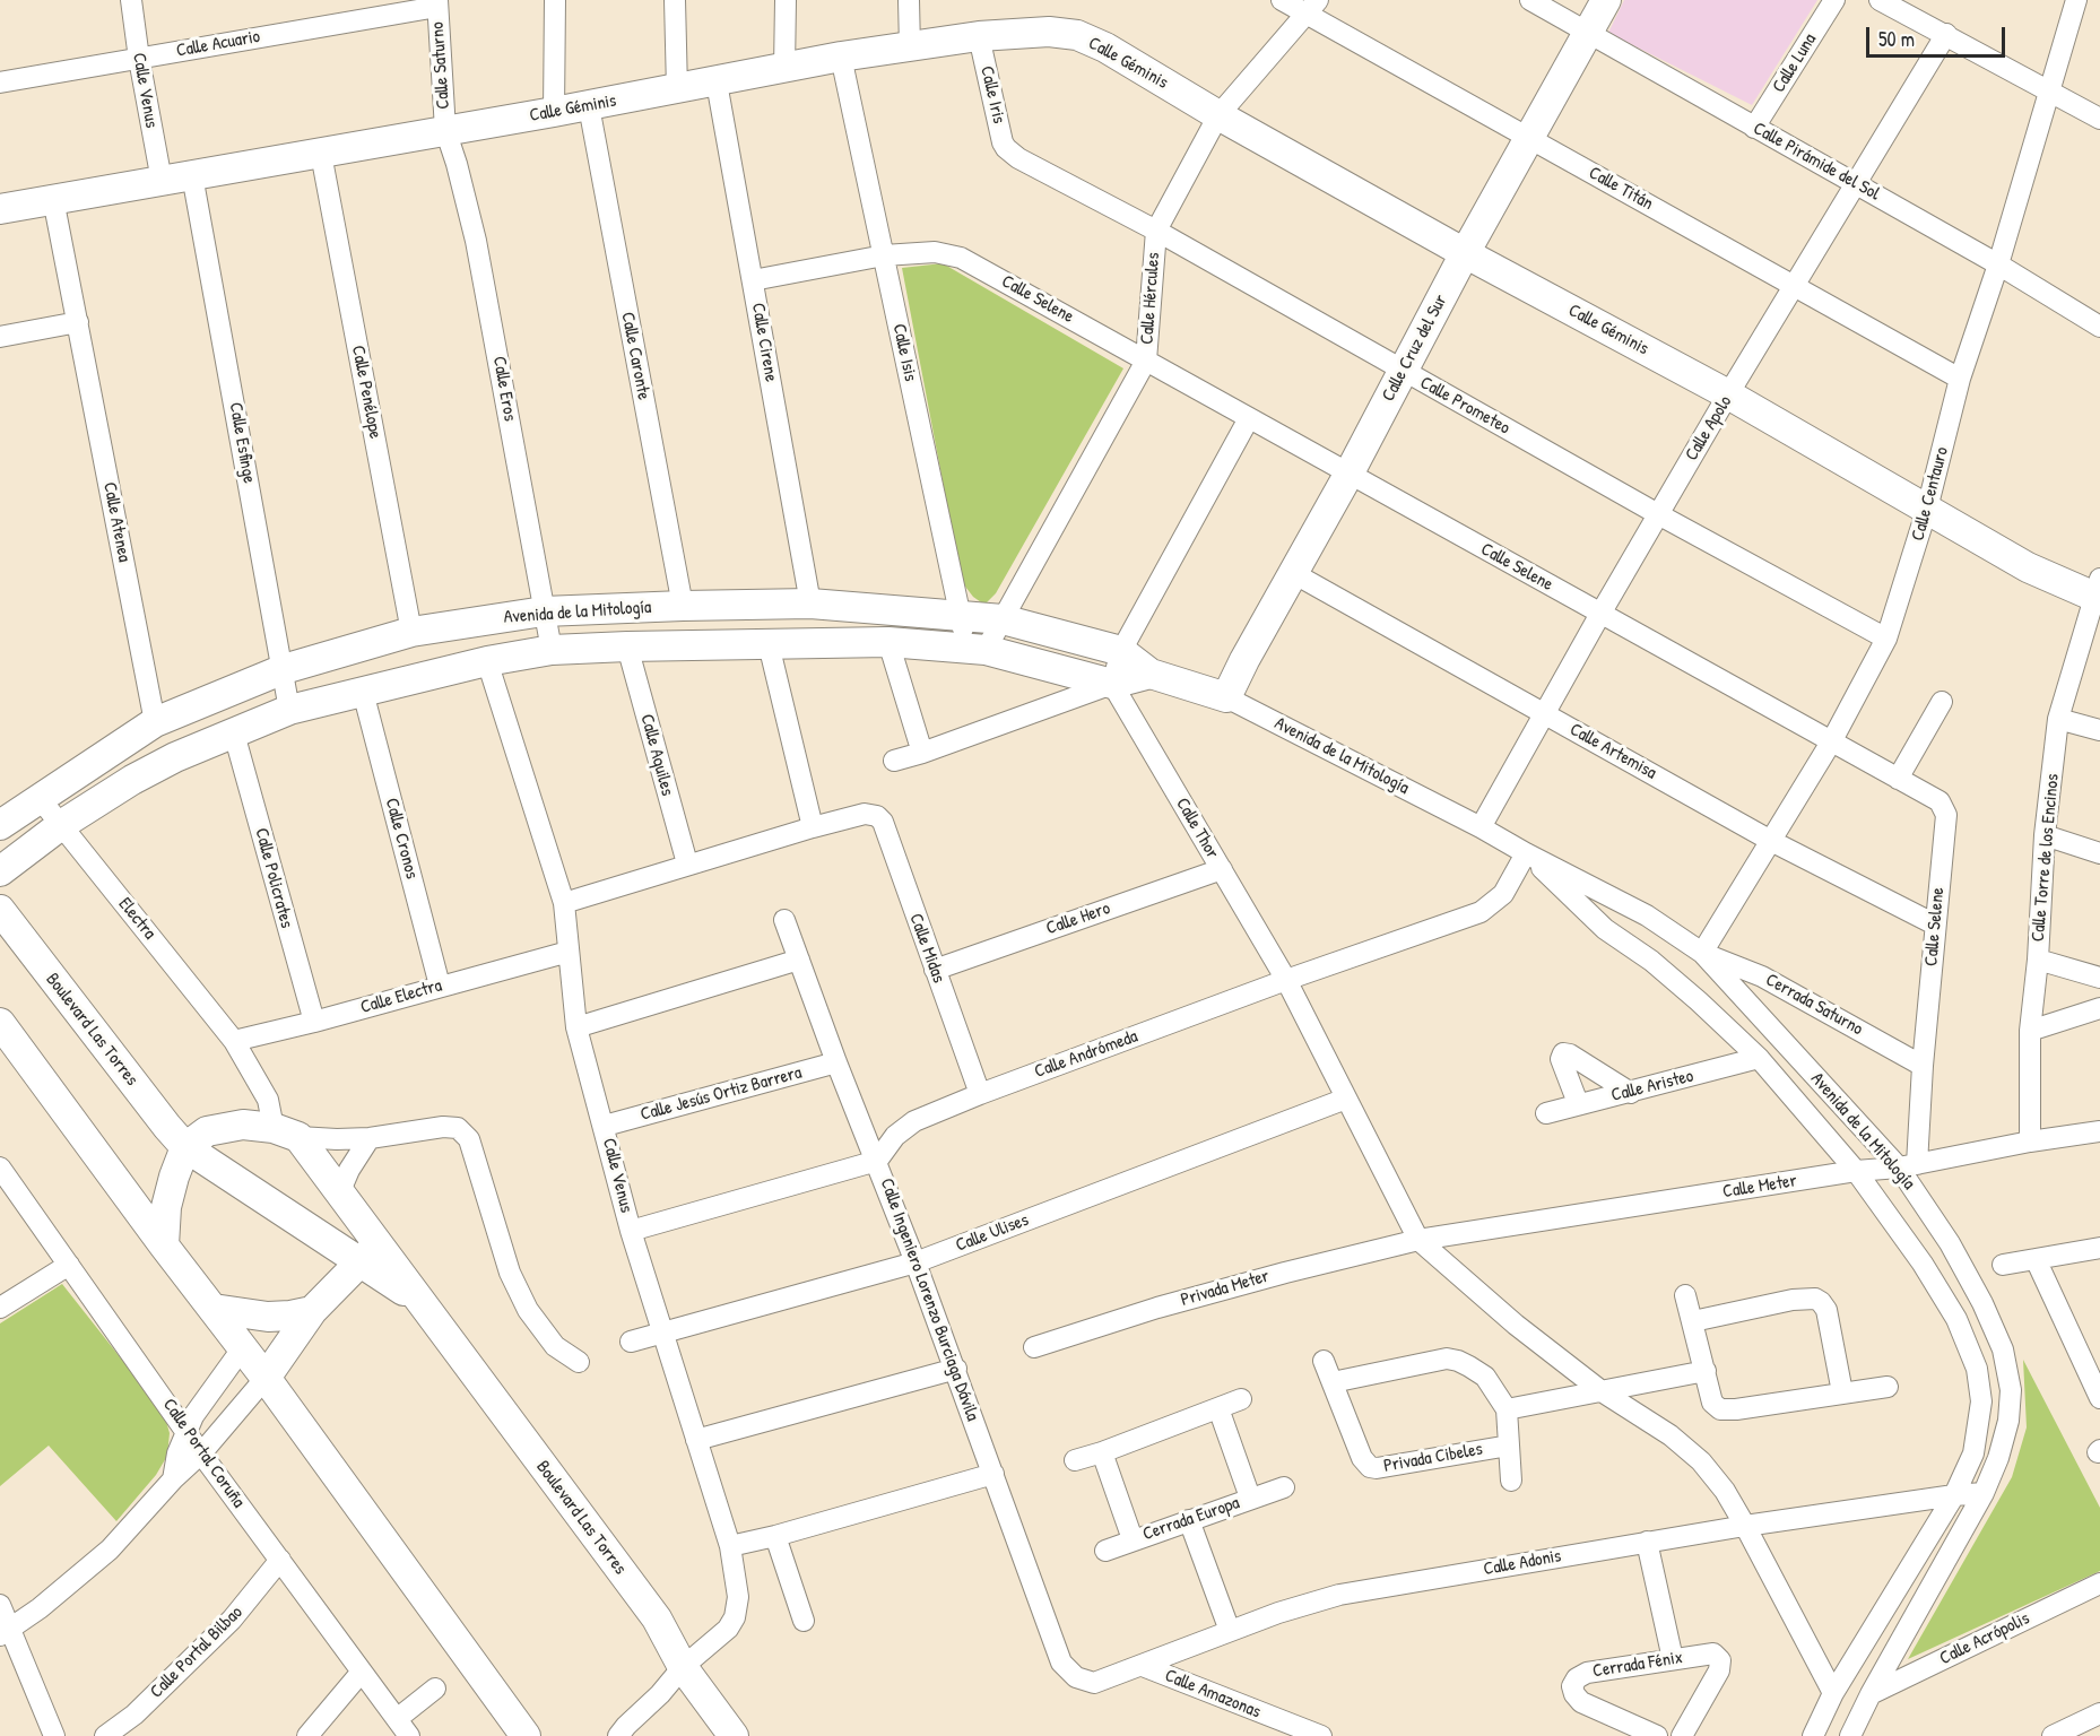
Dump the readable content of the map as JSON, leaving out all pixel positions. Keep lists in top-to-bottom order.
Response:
{
  "streets": {
    "street": [
      "Calle Acuario",
      "Calle Géminis",
      "Calle Luna",
      "Calle Saturno",
      "Calle Venus",
      "Calle Iris",
      "Calle Pirámide del Sol",
      "Calle Titán",
      "Calle Hércules",
      "Calle Selene",
      "Calle Cirene",
      "Calle Cruz del Sur",
      "Calle Isis",
      "Calle Caronte",
      "Calle Eros",
      "Calle Penélope",
      "Calle Prometeo",
      "Calle Apolo",
      "Calle Esfinge",
      "Calle Centauro",
      "Calle Atenea",
      "Avenida de la Mitología",
      "Calle Artemisa",
      "Calle Aquiles",
      "Calle Thor",
      "Calle Cronos",
      "Calle Torre de los Encinos",
      "Calle Policrates",
      "Electra",
      "Calle Hero",
      "Calle Midas",
      "Calle Electra",
      "Cerrada Saturno",
      "Boulevard Las Torres",
      "Calle Andrómeda",
      "Calle Aristeo",
      "Calle Jesús Ortiz Barrera",
      "Calle Meter",
      "Calle Ulises",
      "Privada Meter",
      "Calle Ingeniero Lorenzo Burciaga Dávila",
      "Calle Portal Coruña",
      "Privada Cibeles",
      "Cerrada Europa",
      "Calle Adonis",
      "Calle Acrópolis",
      "Calle Portal Bilbao",
      "Cerrada Fénix",
      "Calle Amazonas"
    ]
  },
  "crossings": [
    ["Calle Acuario", "Calle Saturno"],
    ["Calle Acuario", "Calle Venus"],
    ["Calle Géminis", "Calle Saturno"],
    ["Calle Géminis", "Calle Venus"],
    ["Calle Géminis", "Calle Iris"],
    ["Calle Géminis", "Calle Hércules"],
    ["Calle Géminis", "Calle Cirene"],
    ["Calle Géminis", "Calle Cruz del Sur"],
    ["Calle Géminis", "Calle Isis"],
    ["Calle Géminis", "Calle Caronte"],
    ["Calle Géminis", "Calle Eros"],
    ["Calle Géminis", "Calle Penélope"],
    ["Calle Géminis", "Calle Apolo"],
    ["Calle Géminis", "Calle Esfinge"],
    ["Calle Géminis", "Calle Centauro"],
    ["Calle Géminis", "Calle Atenea"],
    ["Calle Géminis", "Calle Torre de los Encinos"],
    ["Calle Luna", "Calle Pirámide del Sol"],
    ["Calle Saturno", "Calle Eros"],
    ["Calle Venus", "Avenida de la Mitología"],
    ["Calle Venus", "Calle Electra"],
    ["Calle Venus", "Boulevard Las Torres"],
    ["Calle Venus", "Calle Jesús Ortiz Barrera"],
    ["Calle Venus", "Calle Ulises"],
    ["Calle Iris", "Calle Prometeo"],
    ["Calle Pirámide del Sol", "Calle Cruz del Sur"],
    ["Calle Pirámide del Sol", "Calle Apolo"],
    ["Calle Pirámide del Sol", "Calle Centauro"],
    ["Calle Titán", "Calle Hércules"],
    ["Calle Titán", "Calle Cruz del Sur"],
    ["Calle Titán", "Calle Apolo"],
    ["Calle Titán", "Calle Centauro"],
    ["Calle Hércules", "Calle Selene"],
    ["Calle Hércules", "Calle Isis"],
    ["Calle Hércules", "Calle Prometeo"],
    ["Calle Hércules", "Avenida de la Mitología"],
    ["Calle Selene", "Calle Cirene"],
    ["Calle Selene", "Calle Cruz del Sur"],
    ["Calle Selene", "Calle Isis"],
    ["Calle Selene", "Calle Apolo"],
    ["Calle Selene", "Calle Centauro"],
    ["Calle Selene", "Avenida de la Mitología"],
    ["Calle Selene", "Calle Artemisa"],
    ["Calle Selene", "Cerrada Saturno"],
    ["Calle Selene", "Calle Meter"],
    ["Calle Cirene", "Avenida de la Mitología"],
    ["Calle Cruz del Sur", "Calle Prometeo"],
    ["Calle Cruz del Sur", "Avenida de la Mitología"],
    ["Calle Cruz del Sur", "Calle Artemisa"],
    ["Calle Isis", "Avenida de la Mitología"],
    ["Calle Caronte", "Avenida de la Mitología"],
    ["Calle Eros", "Avenida de la Mitología"],
    ["Calle Penélope", "Avenida de la Mitología"],
    ["Calle Prometeo", "Calle Apolo"],
    ["Calle Prometeo", "Calle Centauro"],
    ["Calle Apolo", "Avenida de la Mitología"],
    ["Calle Apolo", "Calle Artemisa"],
    ["Calle Esfinge", "Avenida de la Mitología"],
    ["Calle Centauro", "Avenida de la Mitología"],
    ["Calle Centauro", "Calle Artemisa"],
    ["Calle Centauro", "Cerrada Saturno"],
    ["Calle Atenea", "Avenida de la Mitología"],
    ["Avenida de la Mitología", "Calle Aquiles"],
    ["Avenida de la Mitología", "Calle Thor"],
    ["Avenida de la Mitología", "Calle Cronos"],
    ["Avenida de la Mitología", "Calle Policrates"],
    ["Avenida de la Mitología", "Electra"],
    ["Avenida de la Mitología", "Cerrada Saturno"],
    ["Avenida de la Mitología", "Calle Andrómeda"],
    ["Avenida de la Mitología", "Calle Aristeo"],
    ["Avenida de la Mitología", "Calle Meter"],
    ["Avenida de la Mitología", "Calle Adonis"],
    ["Avenida de la Mitología", "Calle Acrópolis"],
    ["Calle Thor", "Calle Hero"],
    ["Calle Thor", "Calle Andrómeda"],
    ["Calle Thor", "Calle Meter"],
    ["Calle Thor", "Calle Ulises"],
    ["Calle Thor", "Privada Meter"],
    ["Calle Cronos", "Calle Electra"],
    ["Calle Torre de los Encinos", "Calle Meter"],
    ["Calle Policrates", "Calle Electra"],
    ["Electra", "Calle Electra"],
    ["Electra", "Boulevard Las Torres"],
    ["Calle Hero", "Calle Midas"],
    ["Calle Midas", "Calle Andrómeda"],
    ["Calle Andrómeda", "Calle Ingeniero Lorenzo Burciaga Dávila"],
    ["Calle Jesús Ortiz Barrera", "Calle Ingeniero Lorenzo Burciaga Dávila"],
    ["Calle Meter", "Privada Meter"],
    ["Calle Ulises", "Calle Ingeniero Lorenzo Burciaga Dávila"],
    ["Calle Ingeniero Lorenzo Burciaga Dávila", "Calle Adonis"],
    ["Calle Portal Coruña", "Calle Portal Bilbao"],
    ["Calle Adonis", "Calle Amazonas"]
  ],
  "scale_bar": "50 m"
}
